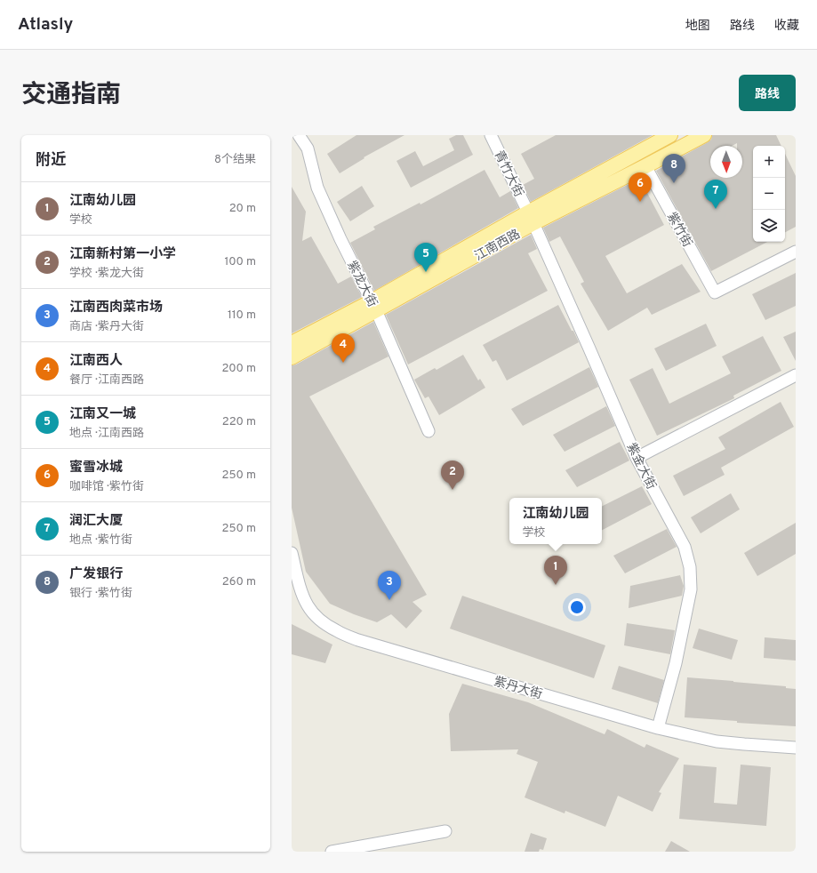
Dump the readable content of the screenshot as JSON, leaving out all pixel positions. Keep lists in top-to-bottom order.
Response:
{
  "streets": {
    "main road": ["江南西路"],
    "street": [
      "青竹大街",
      "紫竹街",
      "紫龙大街",
      "紫金大街",
      "紫丹大街"
    ]
  },
  "crossings": [
    ["青竹大街", "江南西路"],
    ["青竹大街", "紫金大街"],
    ["紫竹街", "江南西路"],
    ["江南西路", "紫金大街"],
    ["紫金大街", "紫丹大街"]
  ],
  "north": "bottom",
  "page": {
    "header": "Atlasly",
    "nav": ["地图", "路线", "收藏"],
    "title": "交通指南",
    "buttons": "路线",
    "heading": ["附近", "8个结果"],
    "map_buttons": ["+", "−"],
    "pins": [
      "8",
      "6",
      "7",
      "5",
      "4",
      "2",
      "1",
      "3"
    ],
    "list": [
      {
        "mark": "1",
        "name": "江南幼儿园",
        "note": "学校",
        "value": "20 m"
      },
      {
        "mark": "2",
        "name": "江南新村第一小学",
        "note": "学校 · 紫龙大街",
        "value": "100 m"
      },
      {
        "mark": "3",
        "name": "江南西肉菜市场",
        "note": "商店 · 紫丹大街",
        "value": "110 m"
      },
      {
        "mark": "4",
        "name": "江南西人",
        "note": "餐厅 · 江南西路",
        "value": "200 m"
      },
      {
        "mark": "5",
        "name": "江南又一城",
        "note": "地点 · 江南西路",
        "value": "220 m"
      },
      {
        "mark": "6",
        "name": "蜜雪冰城",
        "note": "咖啡馆 · 紫竹街",
        "value": "250 m"
      },
      {
        "mark": "7",
        "name": "润汇大厦",
        "note": "地点 · 紫竹街",
        "value": "250 m"
      },
      {
        "mark": "8",
        "name": "广发银行",
        "note": "银行 · 紫竹街",
        "value": "260 m"
      }
    ],
    "popup": ["江南幼儿园", "学校"]
  }
}
